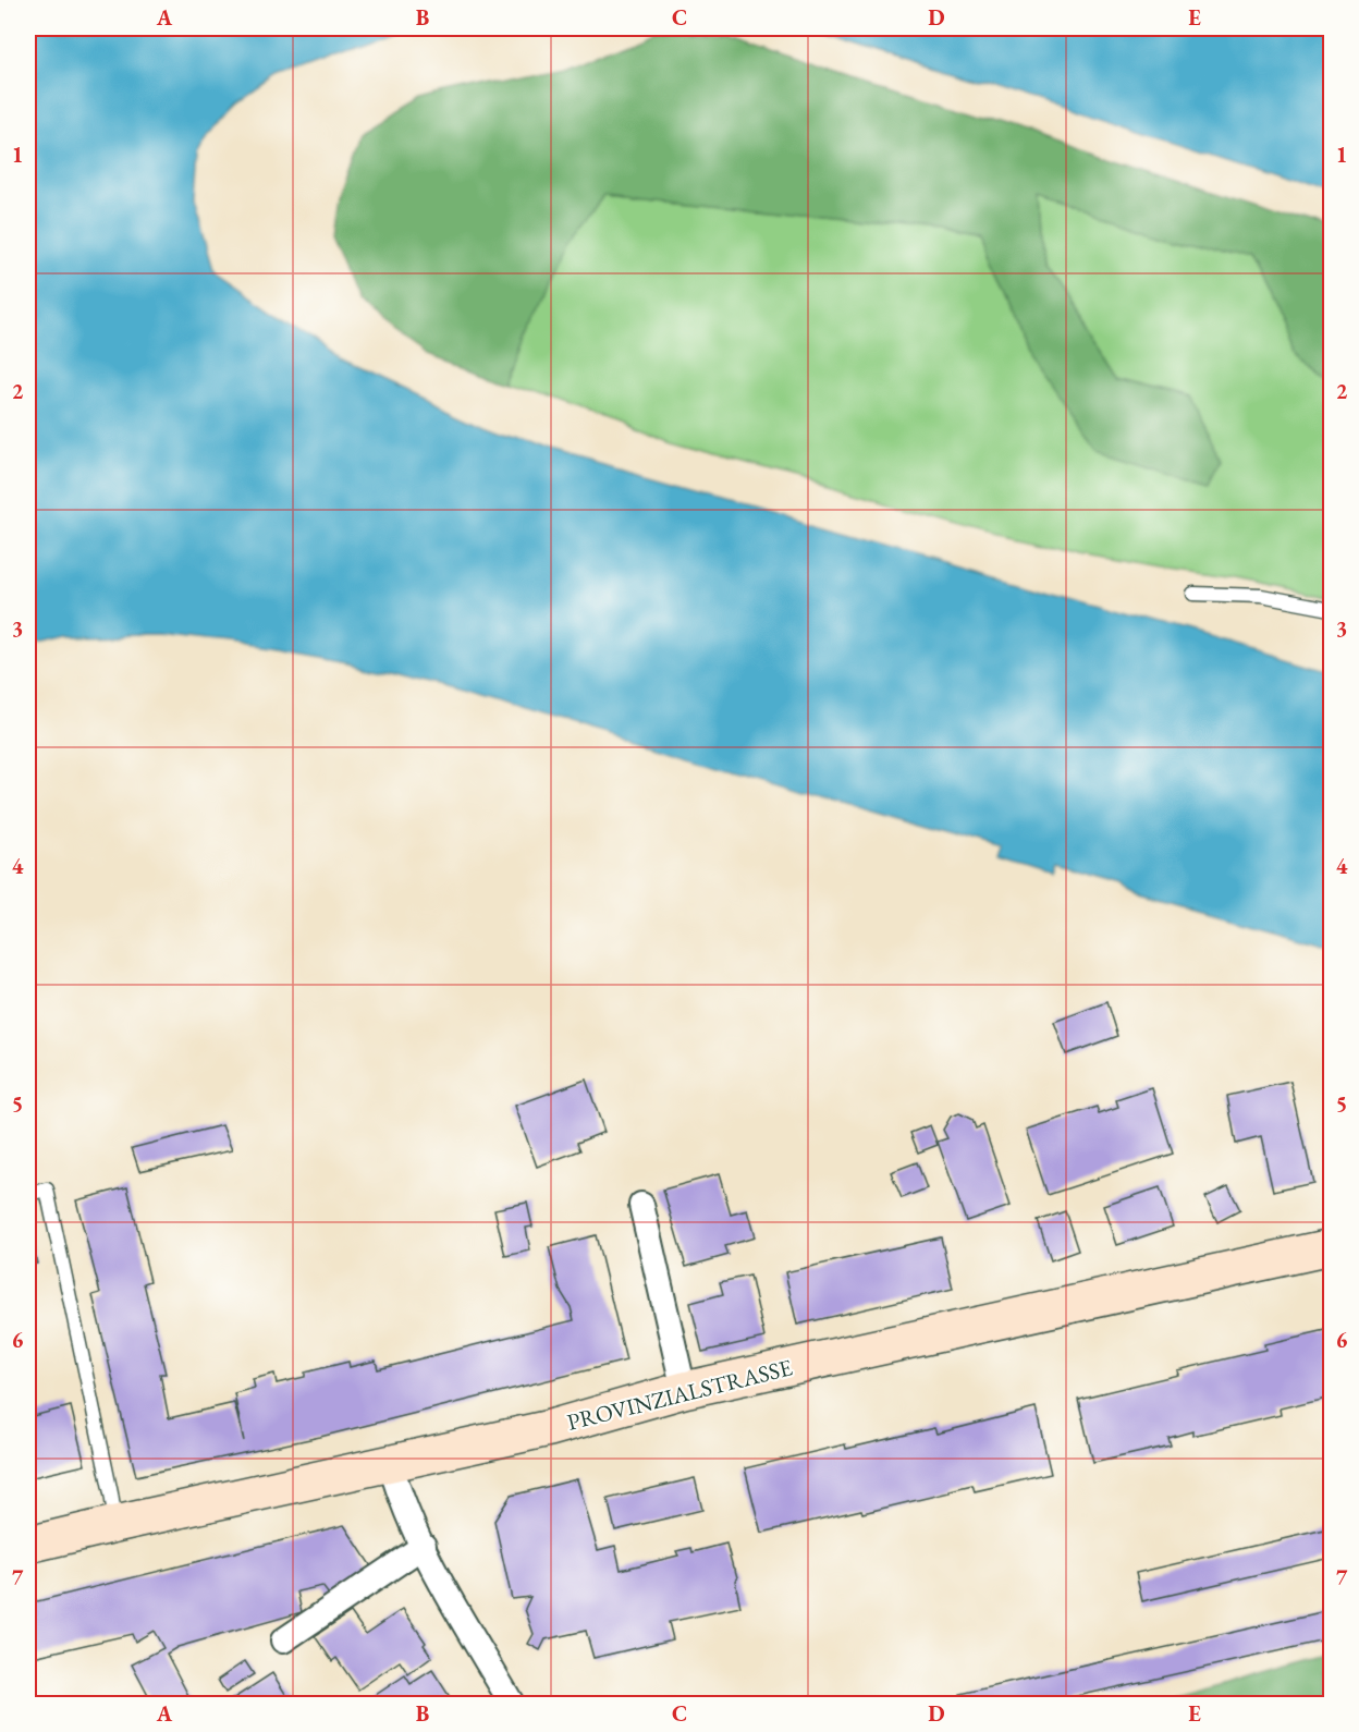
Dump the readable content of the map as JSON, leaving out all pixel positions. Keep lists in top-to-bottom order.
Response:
{
  "streets": {
    "main road": ["PROVINZIALSTRASSE"]
  },
  "grid": {
    "columns": [
      "A",
      "B",
      "C",
      "D",
      "E"
    ],
    "rows": [
      "1",
      "2",
      "3",
      "4",
      "5",
      "6",
      "7"
    ]
  }
}
